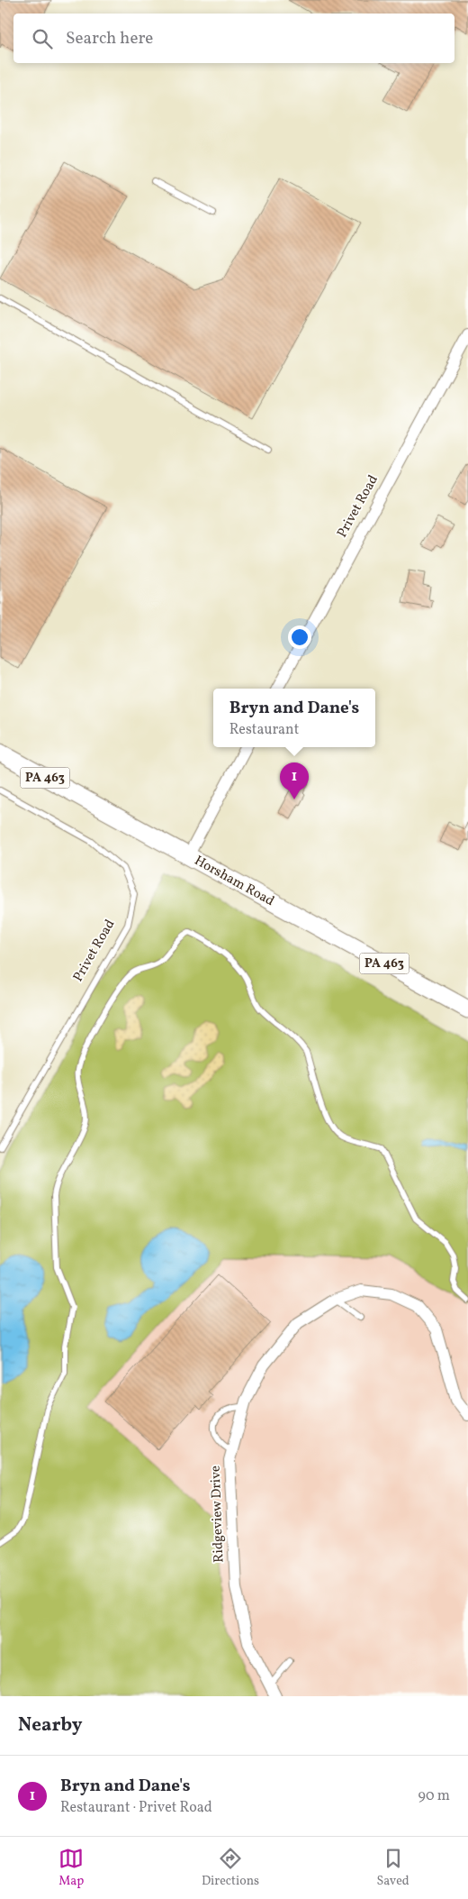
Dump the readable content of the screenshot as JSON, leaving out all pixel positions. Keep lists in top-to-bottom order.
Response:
{
  "streets": {
    "main road": ["PA 463", "Horsham Road"],
    "street": ["Privet Road", "Ridgeview Drive"]
  },
  "page": {
    "search": "Search here",
    "popup": ["Bryn and Dane's", "Restaurant"],
    "pins": "1",
    "heading": "Nearby",
    "list": [
      {
        "mark": "1",
        "name": "Bryn and Dane's",
        "note": "Restaurant · Privet Road",
        "value": "90 m"
      }
    ],
    "nav": ["Map", "Directions", "Saved"]
  }
}
